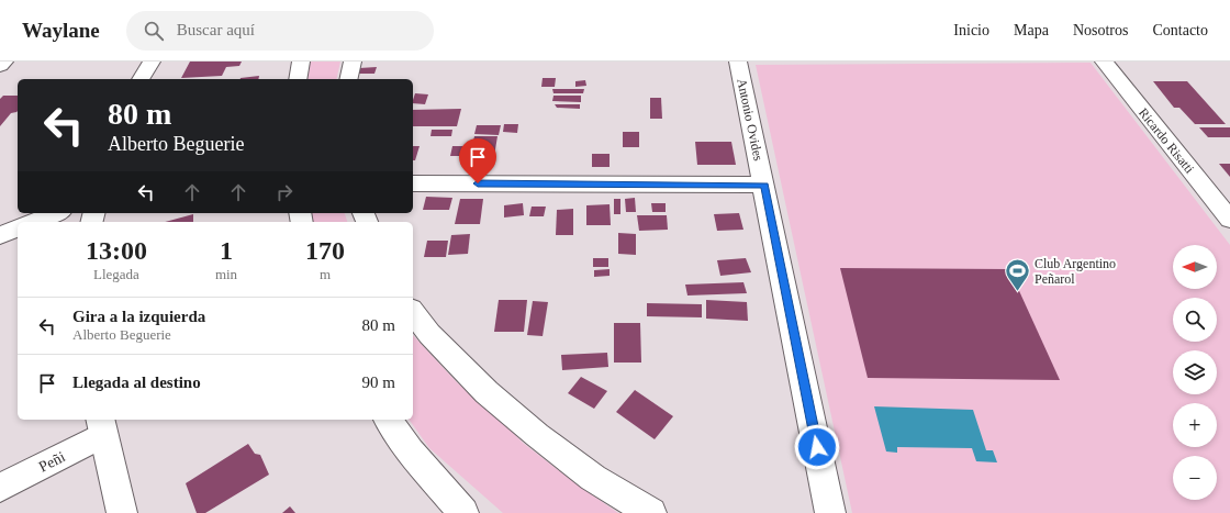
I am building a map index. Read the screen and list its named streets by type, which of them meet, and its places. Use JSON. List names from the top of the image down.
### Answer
{
  "streets": {
    "street": ["Antonio Ovides", "Ricardo Risatti", "Peñi"]
  },
  "places": {
    "sports": ["Club Argentino Peñarol"]
  },
  "north": "left",
  "page": {
    "header": "Waylane",
    "search": "Buscar aquí",
    "nav": [
      "Inicio",
      "Mapa",
      "Nosotros",
      "Contacto"
    ],
    "turn": ["80 m", "Alberto Beguerie"],
    "eta": [
      "13:00",
      "Llegada",
      "1",
      "min",
      "170",
      "m"
    ],
    "map_buttons": ["+", "−"],
    "list": [
      {
        "name": "Gira a la izquierda",
        "note": "Alberto Beguerie",
        "value": "80 m"
      },
      {
        "name": "Llegada al destino",
        "value": "90 m"
      }
    ]
  }
}
